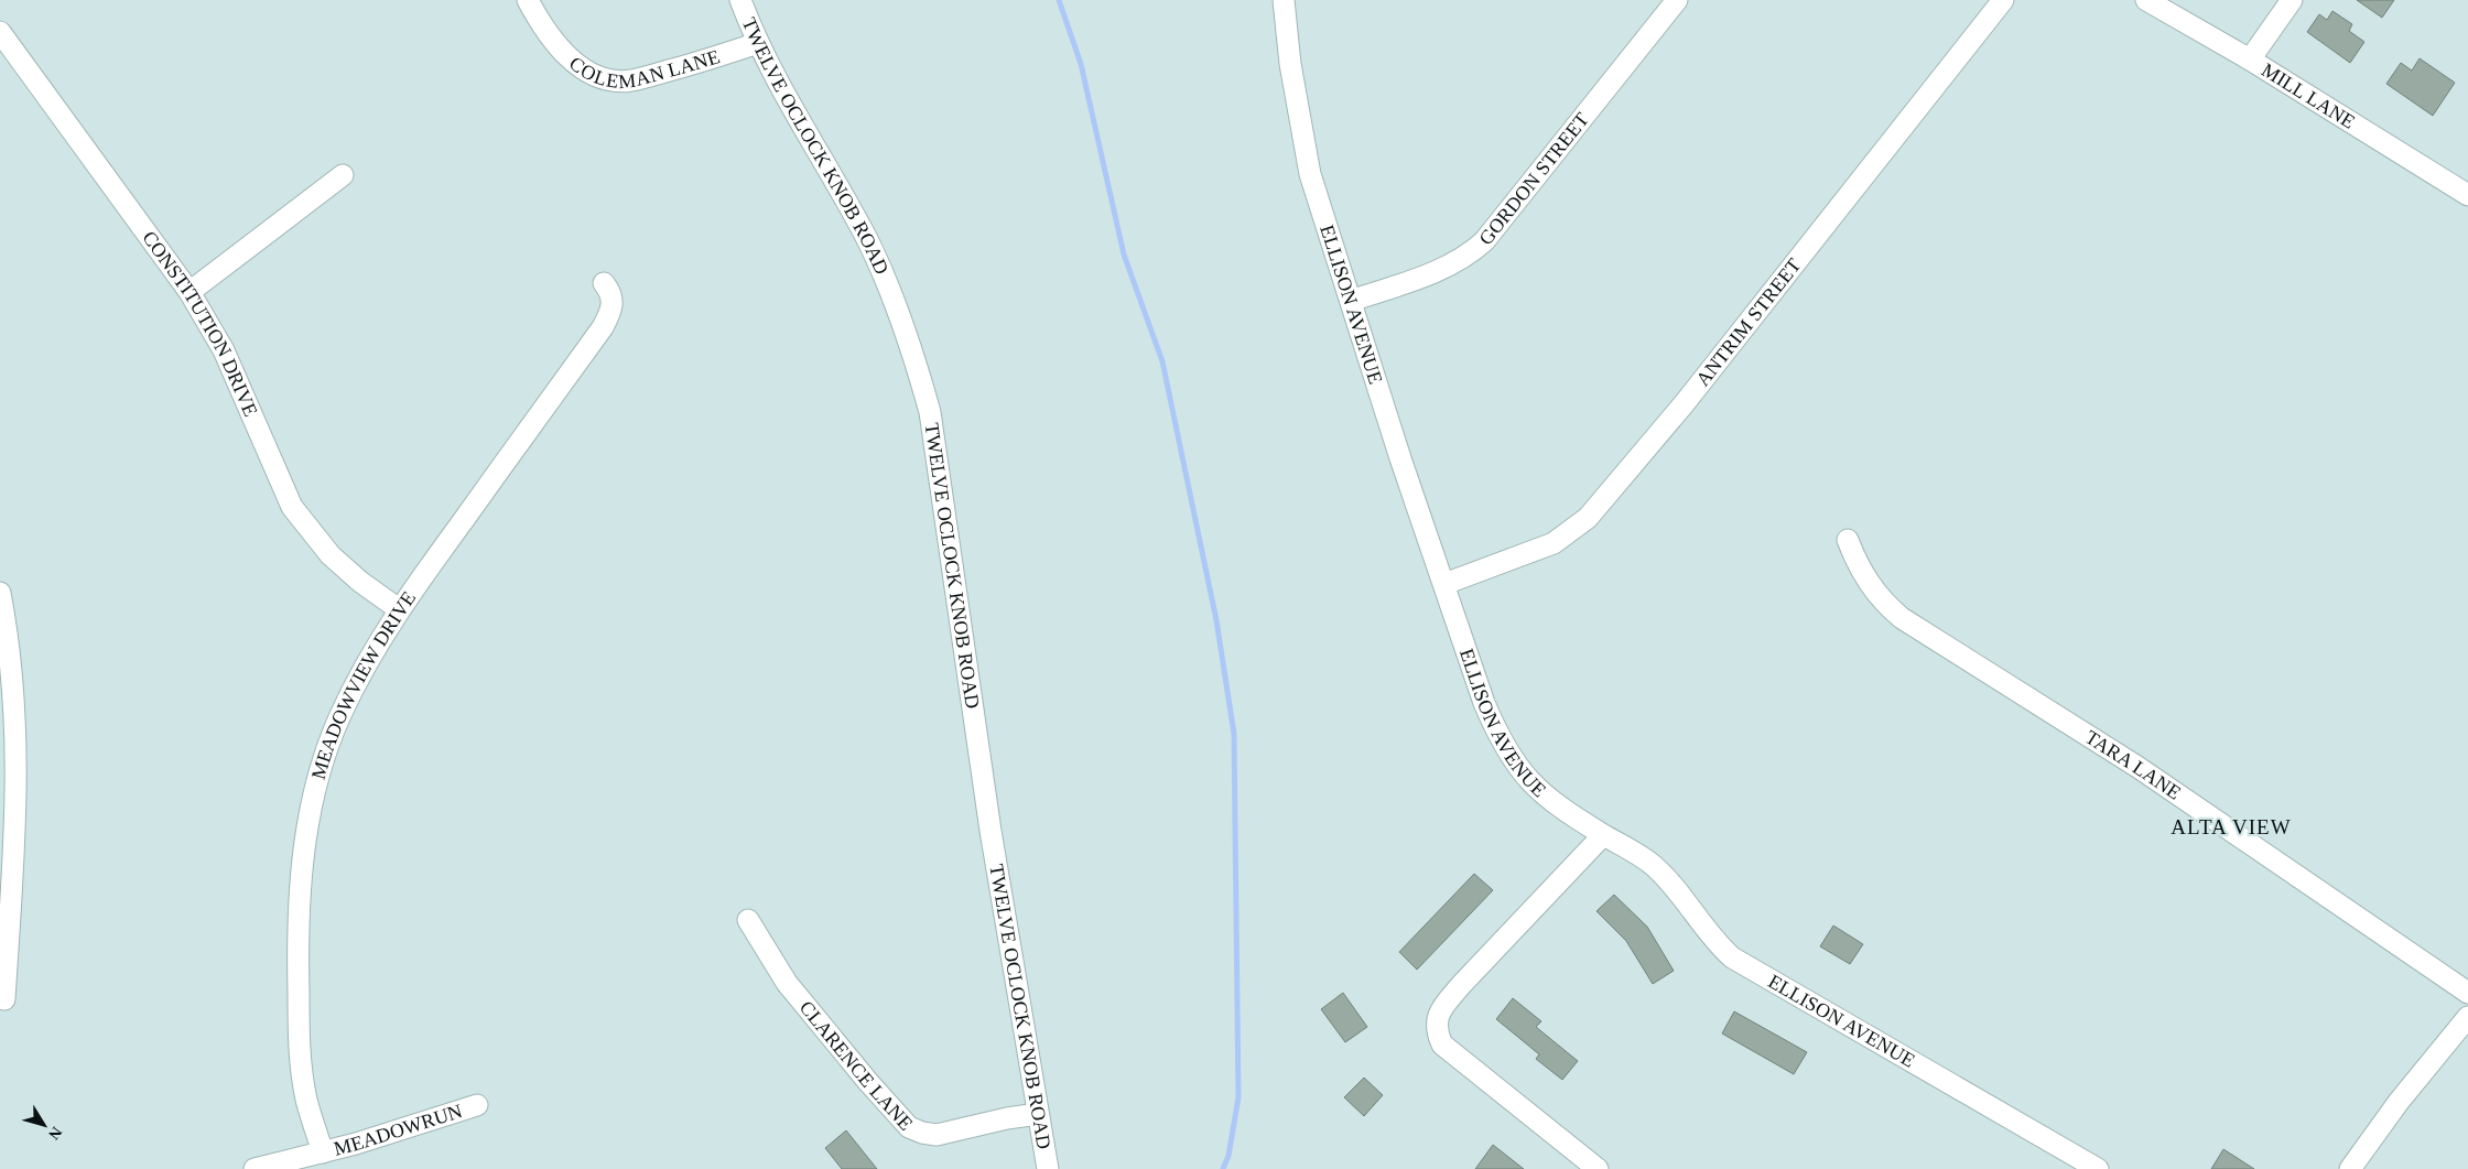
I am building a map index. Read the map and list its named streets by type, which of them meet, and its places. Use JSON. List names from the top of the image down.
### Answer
{
  "streets": {
    "street": [
      "COLEMAN LANE",
      "MILL LANE",
      "TWELVE OCLOCK KNOB ROAD",
      "GORDON STREET",
      "ELLISON AVENUE",
      "ANTRIM STREET",
      "CONSTITUTION DRIVE",
      "MEADOWVIEW DRIVE",
      "TARA LANE",
      "CLARENCE LANE",
      "MEADOWRUN"
    ]
  },
  "crossings": [
    ["COLEMAN LANE", "TWELVE OCLOCK KNOB ROAD"],
    ["TWELVE OCLOCK KNOB ROAD", "CLARENCE LANE"],
    ["GORDON STREET", "ELLISON AVENUE"],
    ["ELLISON AVENUE", "ANTRIM STREET"],
    ["CONSTITUTION DRIVE", "MEADOWVIEW DRIVE"],
    ["MEADOWVIEW DRIVE", "MEADOWRUN"]
  ],
  "districts": ["ALTA VIEW"],
  "north": "bottom right"
}
